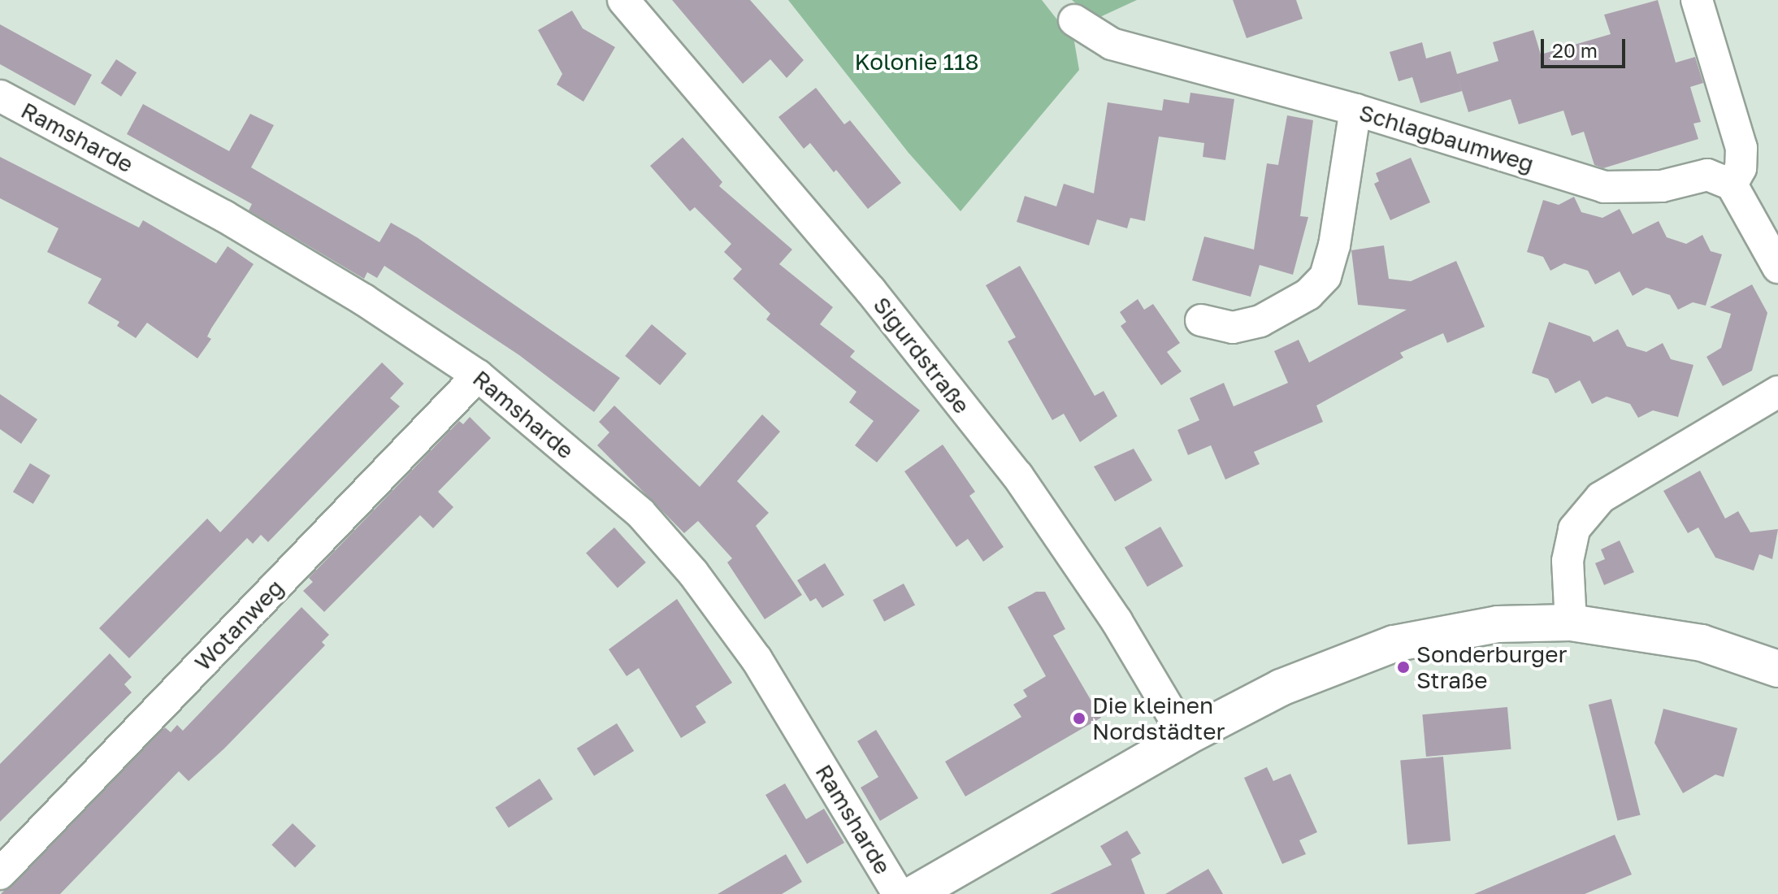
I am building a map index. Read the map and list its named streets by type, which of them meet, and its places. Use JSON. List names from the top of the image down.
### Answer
{
  "streets": {
    "street": [
      "Ramsharde",
      "Schlagbaumweg",
      "Sigurdstraße",
      "Wotanweg"
    ]
  },
  "crossings": [
    ["Ramsharde", "Wotanweg"]
  ],
  "parks": ["Kolonie 118"],
  "places": ["Sonderburger Straße", "Die kleinen Nordstädter"],
  "scale_bar": "20 m"
}
